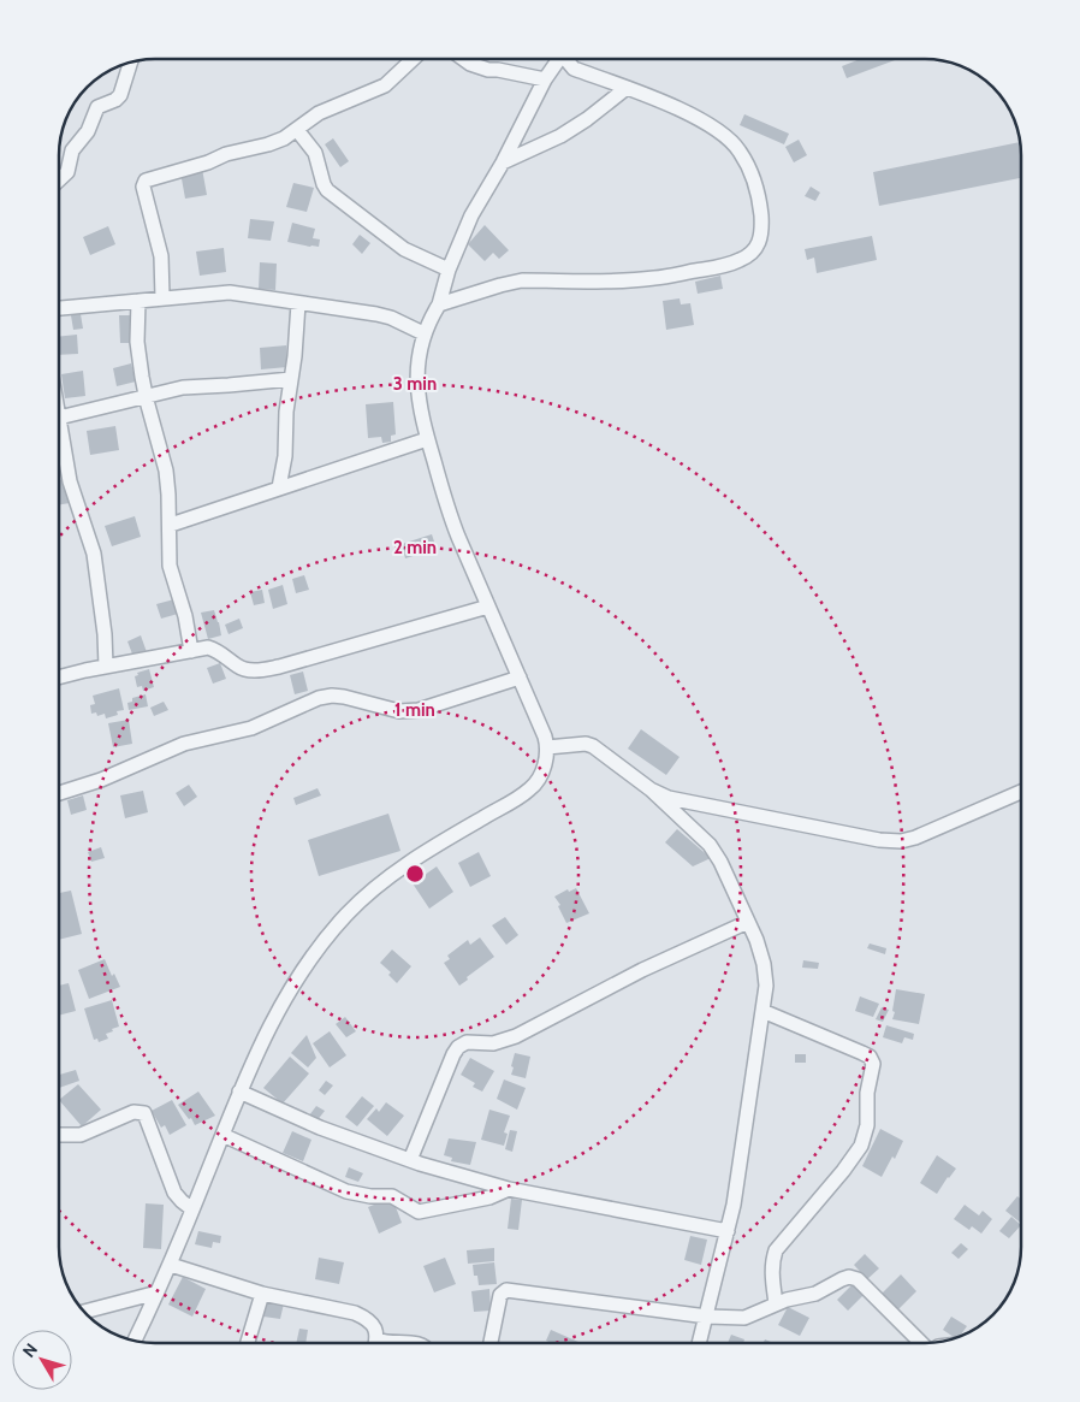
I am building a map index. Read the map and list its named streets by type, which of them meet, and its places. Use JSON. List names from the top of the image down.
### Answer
{
  "north": "top left",
  "rings": ["3 min", "2 min", "1 min"]
}
